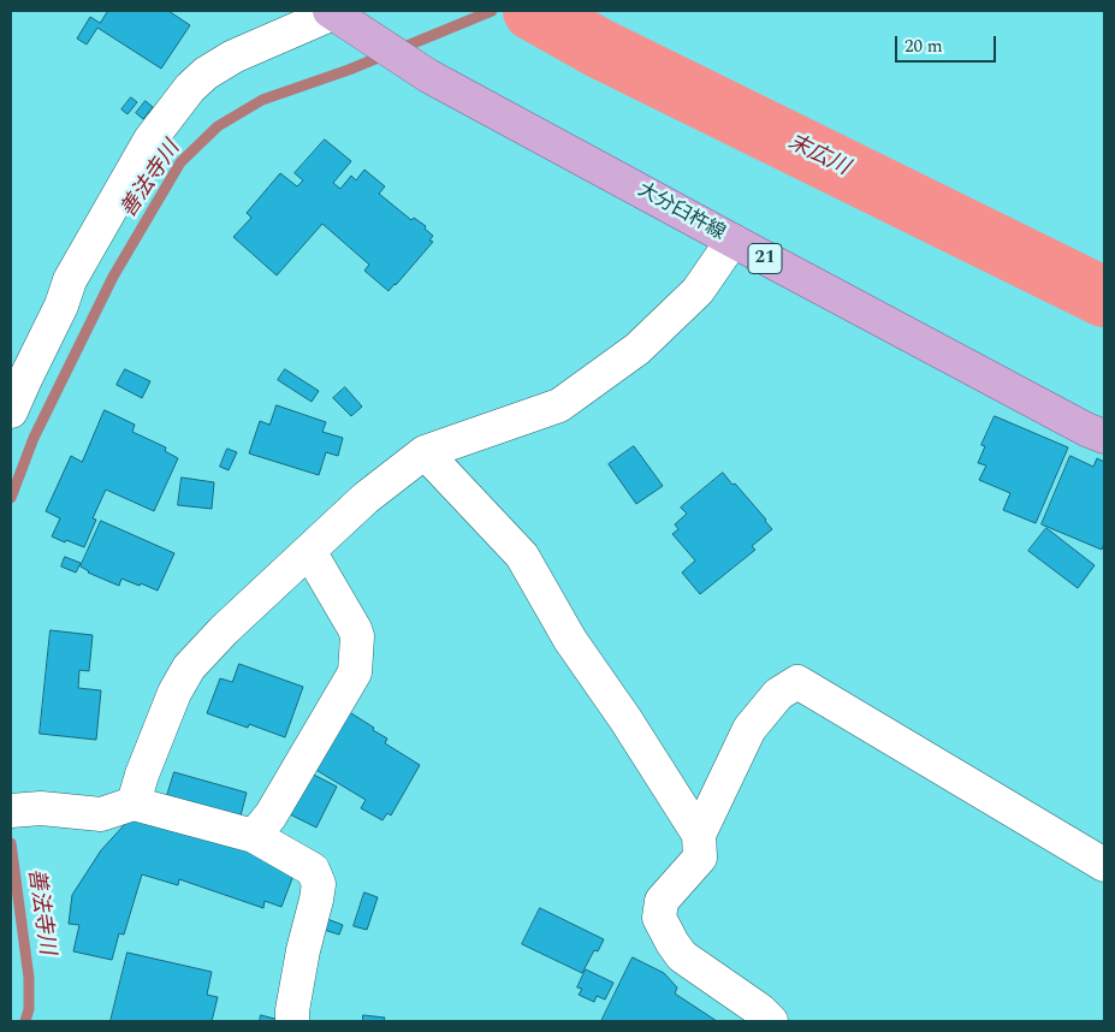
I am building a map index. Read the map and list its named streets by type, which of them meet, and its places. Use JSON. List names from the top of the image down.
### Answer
{
  "streets": {
    "main road": ["大分臼杵線", "21"]
  },
  "water": ["末広川", "善法寺川"],
  "scale_bar": "20 m"
}
